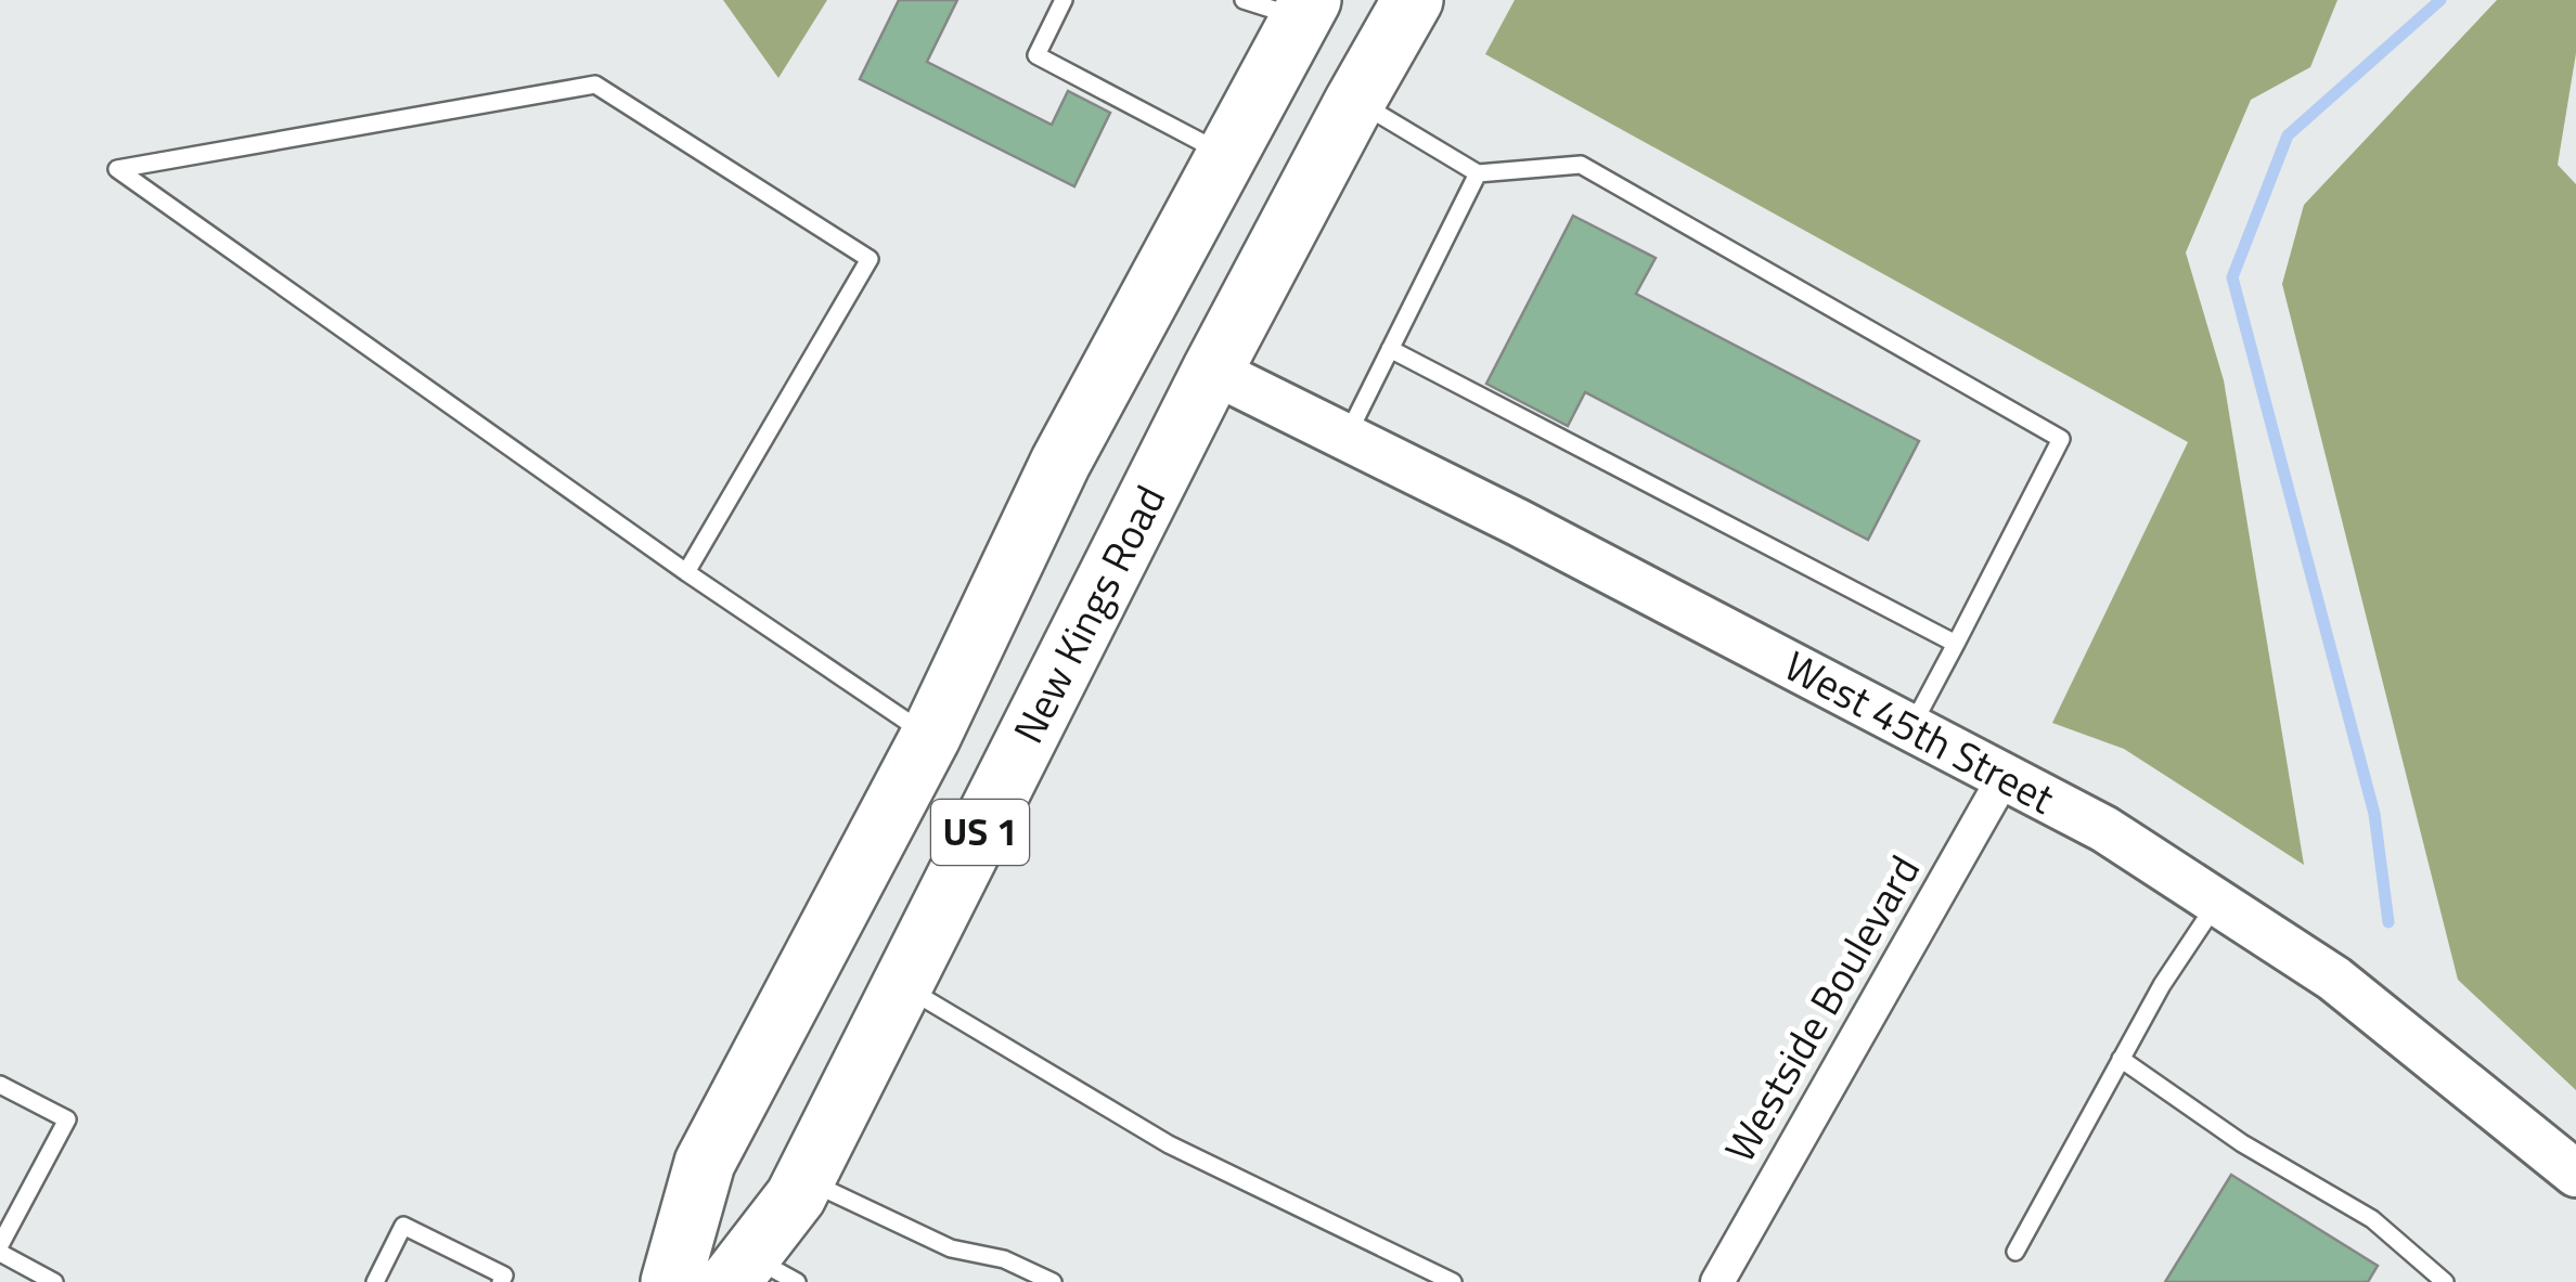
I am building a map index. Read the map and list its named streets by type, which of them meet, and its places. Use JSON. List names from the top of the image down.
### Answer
{
  "streets": {
    "highway": ["New Kings Road", "US 1"],
    "street": ["West 45th Street", "Westside Boulevard"]
  },
  "crossings": [
    ["New Kings Road", "West 45th Street"],
    ["West 45th Street", "Westside Boulevard"]
  ]
}
